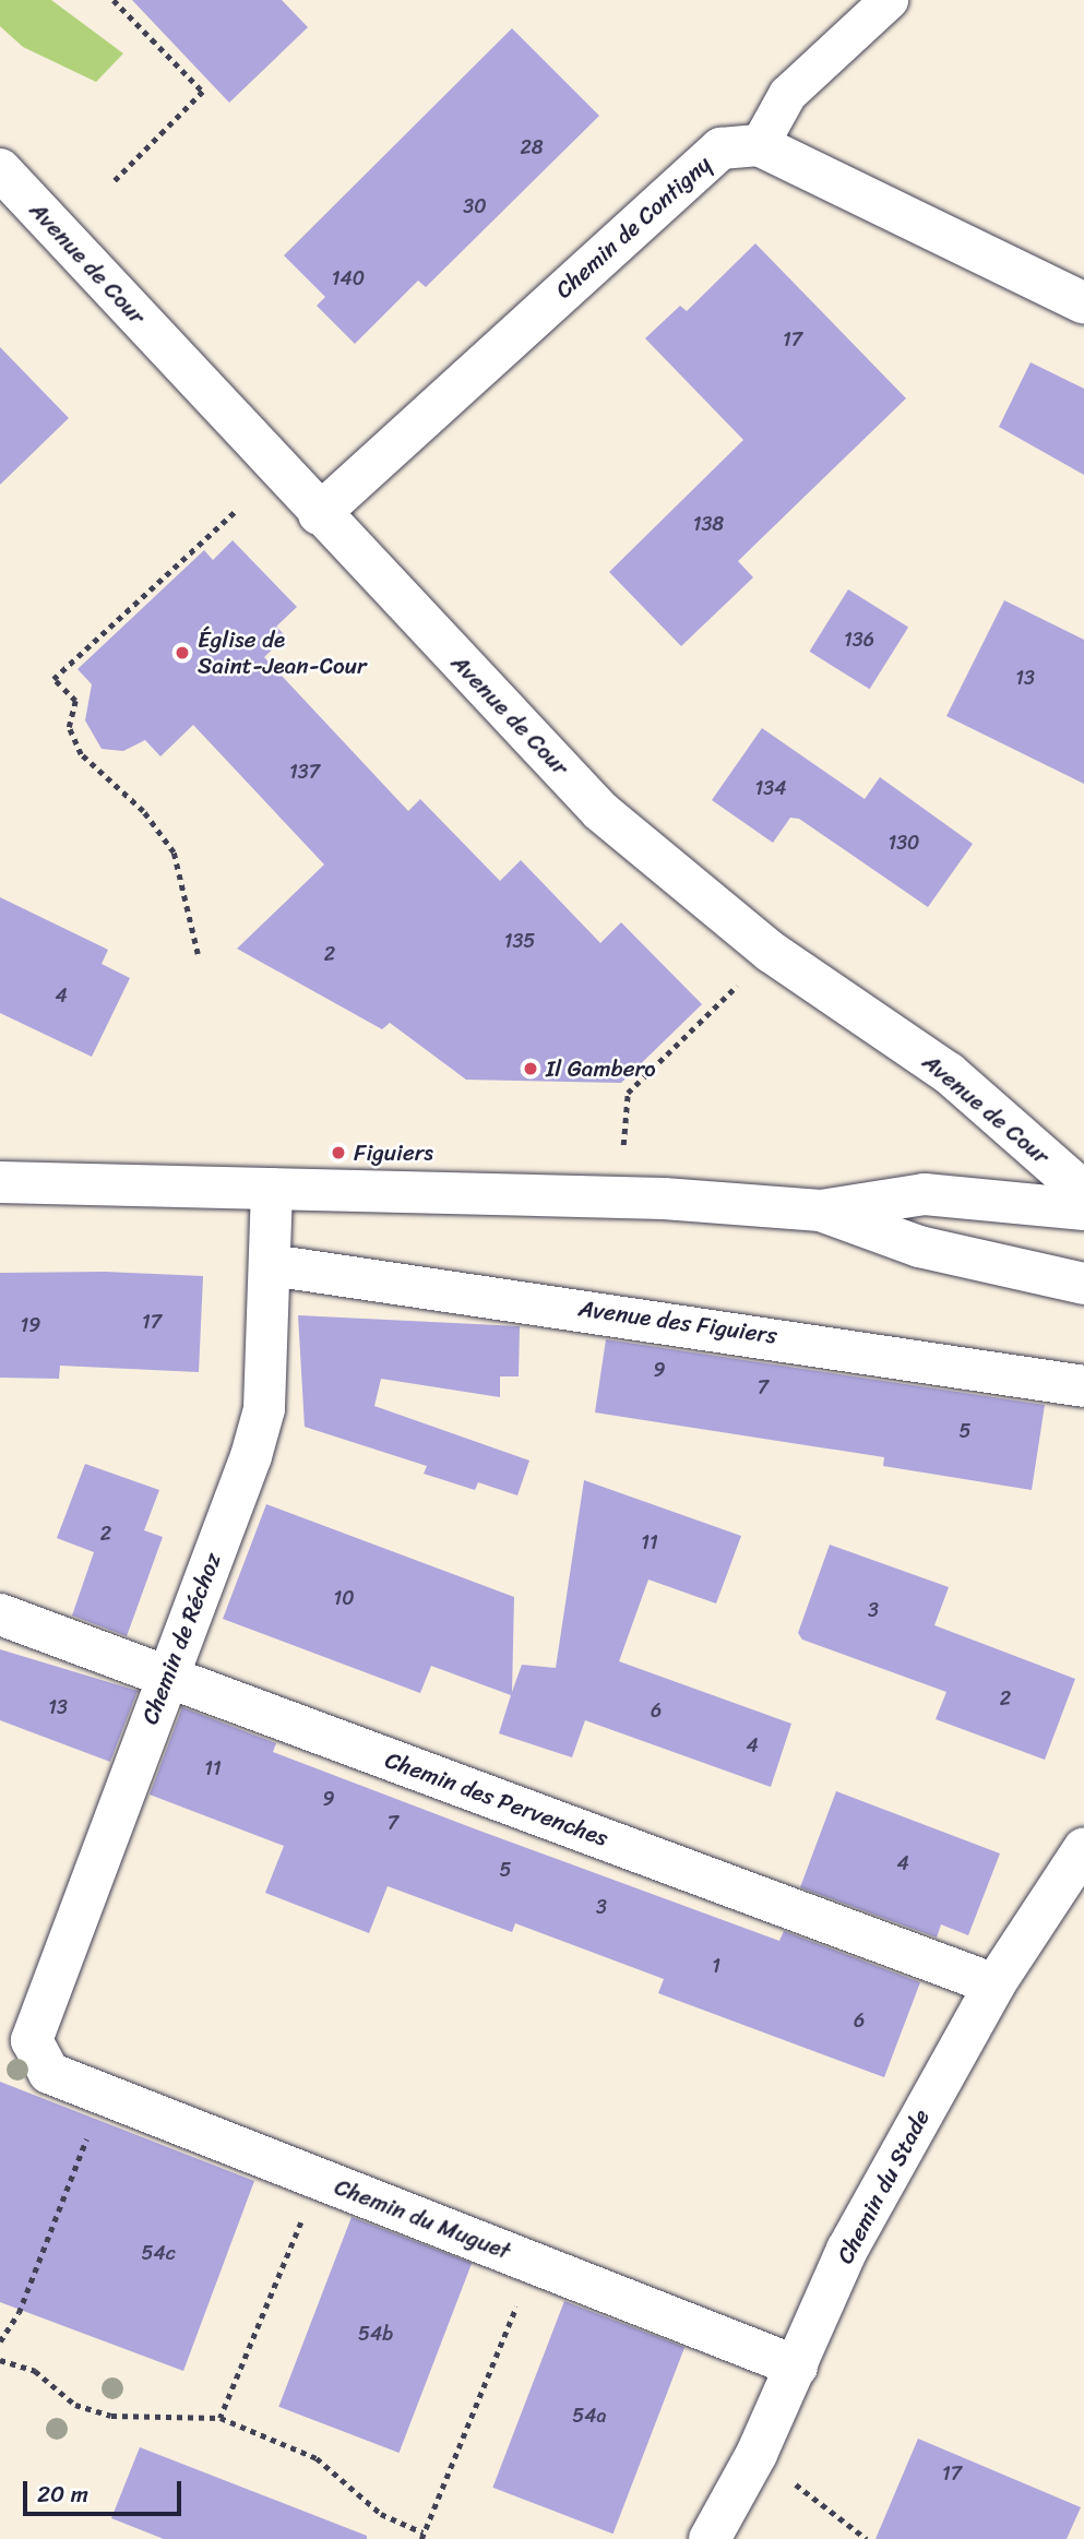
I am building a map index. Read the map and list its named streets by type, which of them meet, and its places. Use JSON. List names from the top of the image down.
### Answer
{
  "streets": {
    "street": [
      "Chemin de Contigny",
      "Avenue de Cour",
      "Avenue des Figuiers",
      "Chemin de Réchoz",
      "Chemin des Pervenches",
      "Chemin du Stade",
      "Chemin du Muguet"
    ]
  },
  "crossings": [
    ["Chemin de Contigny", "Avenue de Cour"],
    ["Avenue des Figuiers", "Chemin de Réchoz"],
    ["Chemin de Réchoz", "Chemin des Pervenches"],
    ["Chemin de Réchoz", "Chemin du Muguet"],
    ["Chemin des Pervenches", "Chemin du Stade"],
    ["Chemin du Stade", "Chemin du Muguet"]
  ],
  "places": ["Église de Saint-Jean-Cour", "Il Gambero", "Figuiers"],
  "house_numbers": [
    "28",
    "30",
    "140",
    "17",
    "138",
    "136",
    "13",
    "137",
    "134",
    "130",
    "135",
    "2",
    "4",
    "17",
    "19",
    "9",
    "7",
    "5",
    "2",
    "11",
    "10",
    "3",
    "2",
    "13",
    "6",
    "4",
    "11",
    "9",
    "7",
    "4",
    "5",
    "3",
    "1",
    "6",
    "54c",
    "54b",
    "54a",
    "17"
  ],
  "scale_bar": "20 m"
}
